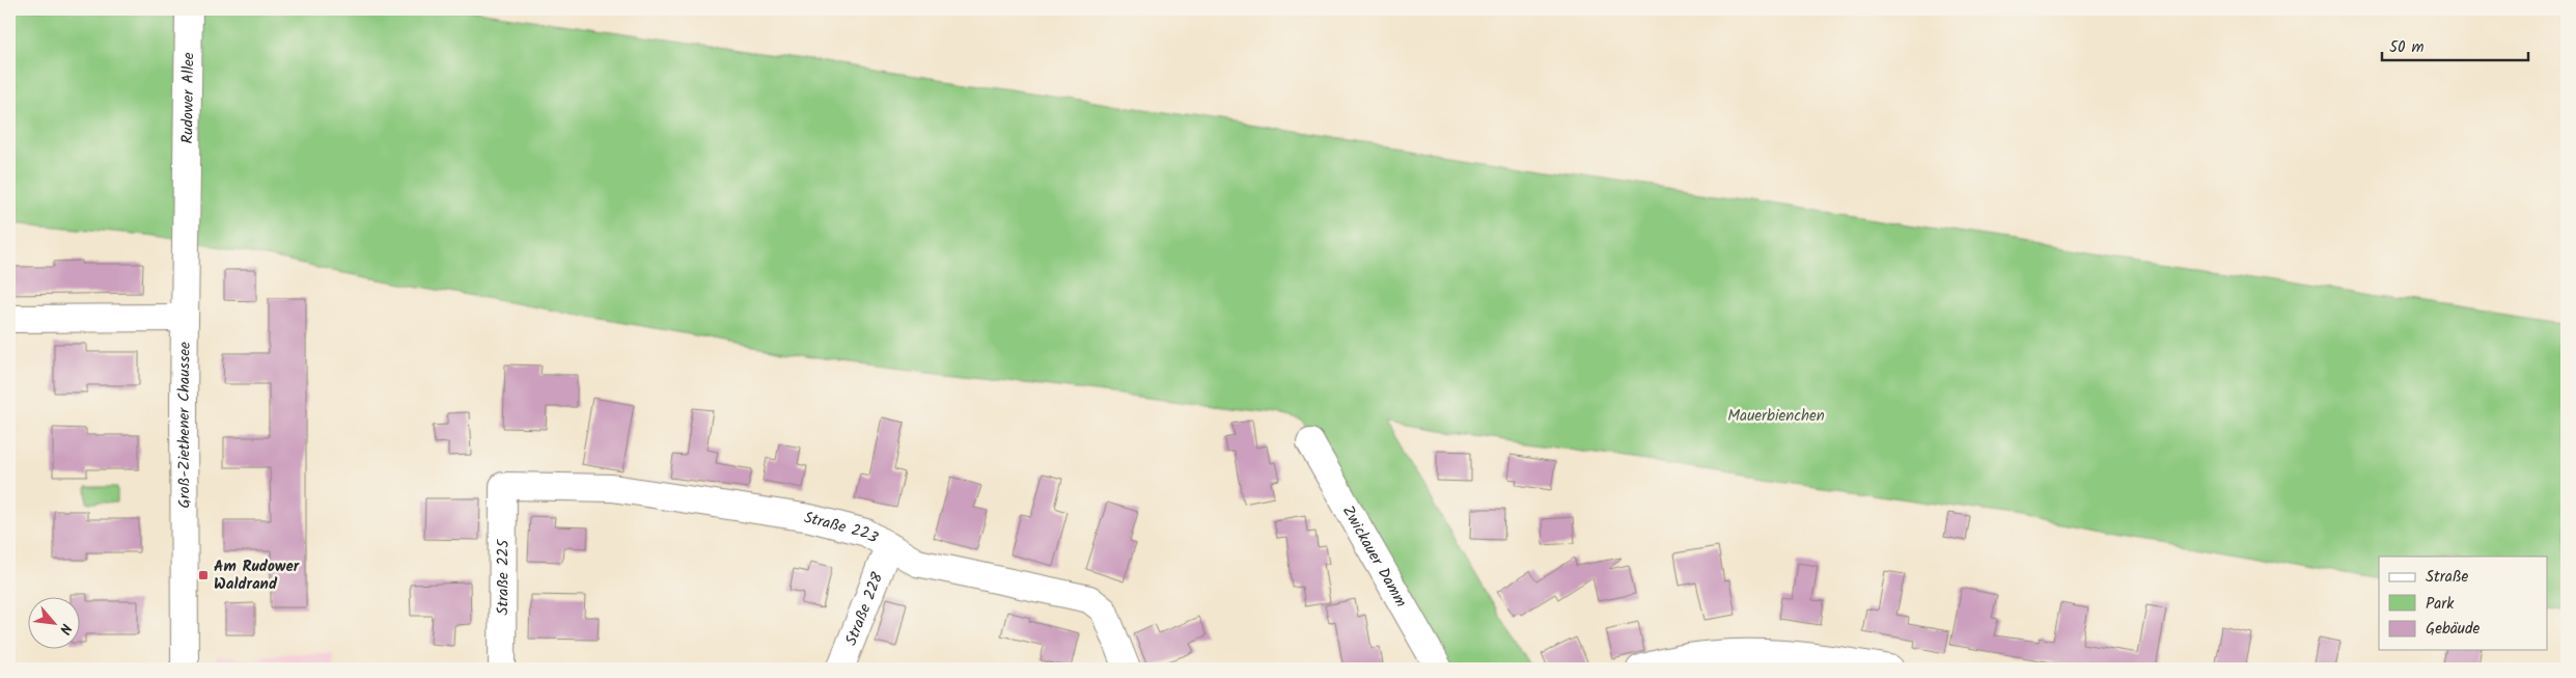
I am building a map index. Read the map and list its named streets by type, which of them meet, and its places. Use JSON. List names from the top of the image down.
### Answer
{
  "streets": {
    "street": [
      "Rudower Allee",
      "Groß-Ziethener Chaussee",
      "Straße 223",
      "Zwickauer Damm",
      "Straße 225",
      "Straße 228"
    ]
  },
  "crossings": [
    ["Rudower Allee", "Groß-Ziethener Chaussee"],
    ["Straße 223", "Straße 225"],
    ["Straße 223", "Straße 228"]
  ],
  "parks": ["Mauerbienchen"],
  "places": {
    "transit": ["Am Rudower Waldrand"]
  },
  "legend": ["Straße", "Park", "Gebäude"],
  "scale_bar": "50 m",
  "north": "bottom right"
}
